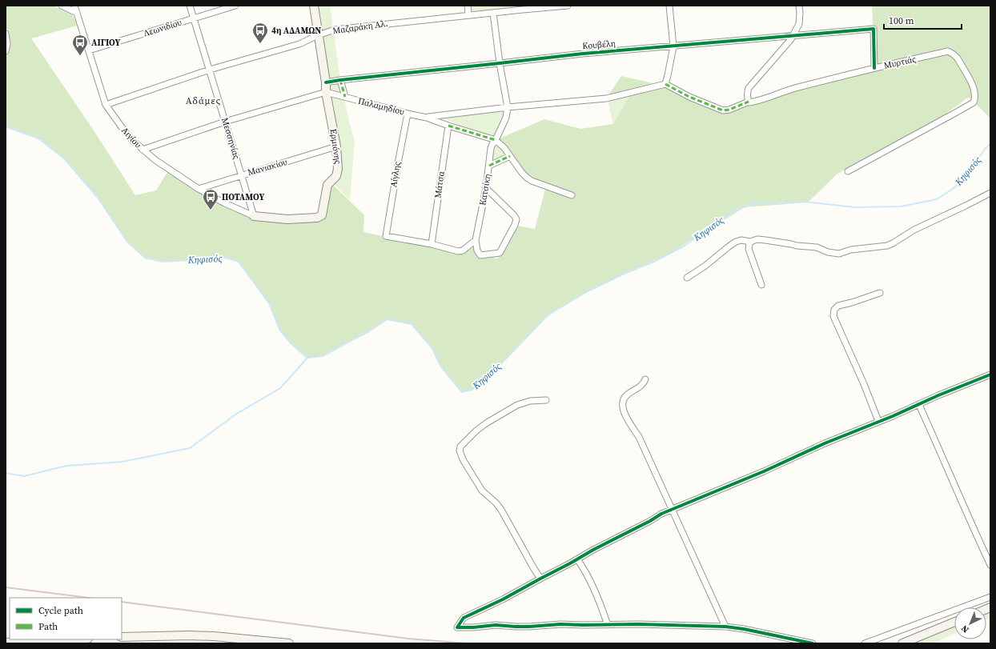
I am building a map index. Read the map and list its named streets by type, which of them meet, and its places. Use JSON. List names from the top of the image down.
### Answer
{
  "streets": {
    "street": [
      "Μαζαράκη Αλ.",
      "Λεωνιδίου",
      "Κουβέλη",
      "Μυρτιάς",
      "Παλαμηδίου",
      "Αιγίου",
      "Μεσσηνίας",
      "Ερμιόνης",
      "Μανιακίου",
      "Αίγλης",
      "Μάτσα",
      "Κατσίκη"
    ]
  },
  "crossings": [
    ["Μαζαράκη Αλ.", "Αιγίου"],
    ["Μαζαράκη Αλ.", "Μεσσηνίας"],
    ["Μαζαράκη Αλ.", "Ερμιόνης"],
    ["Λεωνιδίου", "Αιγίου"],
    ["Λεωνιδίου", "Μεσσηνίας"],
    ["Κουβέλη", "Μυρτιάς"],
    ["Κουβέλη", "Ερμιόνης"],
    ["Παλαμηδίου", "Ερμιόνης"],
    ["Παλαμηδίου", "Αίγλης"],
    ["Παλαμηδίου", "Μάτσα"],
    ["Παλαμηδίου", "Κατσίκη"],
    ["Αιγίου", "Μεσσηνίας"],
    ["Αιγίου", "Ερμιόνης"],
    ["Αιγίου", "Μανιακίου"],
    ["Μεσσηνίας", "Ερμιόνης"],
    ["Μεσσηνίας", "Μανιακίου"],
    ["Ερμιόνης", "Μανιακίου"],
    ["Αίγλης", "Μάτσα"]
  ],
  "districts": ["Αδάμες"],
  "water": ["Κηφισός"],
  "places": {
    "bus stop": ["4η ΑΔΑΜΩΝ", "ΑΙΓΙΟΥ", "ΠΟΤΑΜΟΥ"]
  },
  "legend": ["Cycle path", "Path"],
  "scale_bar": "100 m",
  "north": "bottom left"
}
